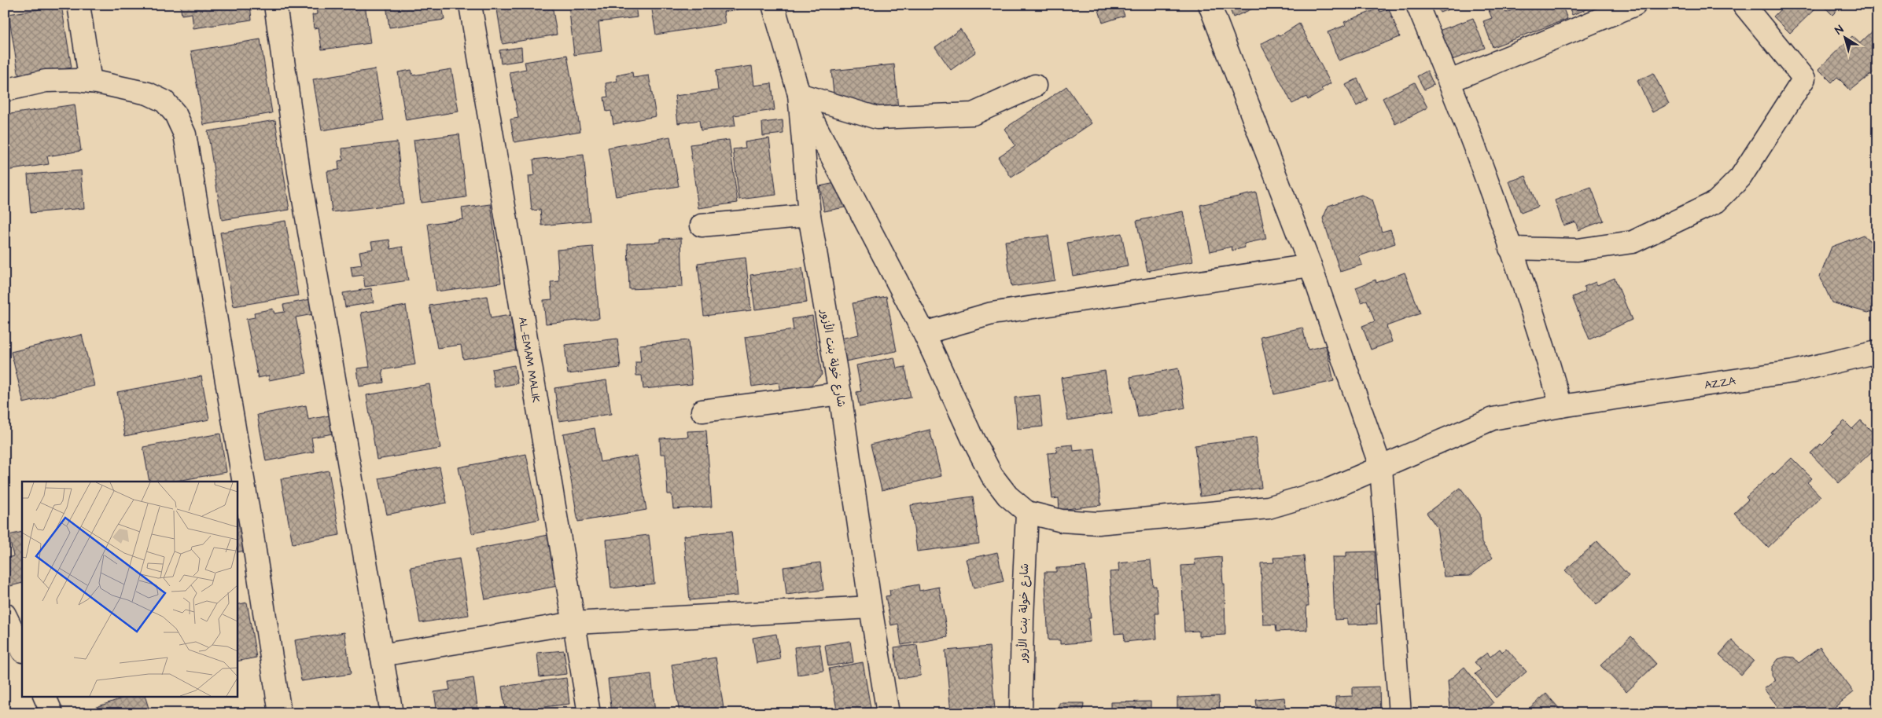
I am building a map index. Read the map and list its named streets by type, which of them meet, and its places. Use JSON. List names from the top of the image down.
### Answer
{
  "streets": {
    "street": ["شارع خولة بنت الأزور", "AL-EMAM MALIK", "AZZA"]
  },
  "crossings": [
    ["شارع خولة بنت الأزور", "AZZA"]
  ],
  "north": "top left"
}
